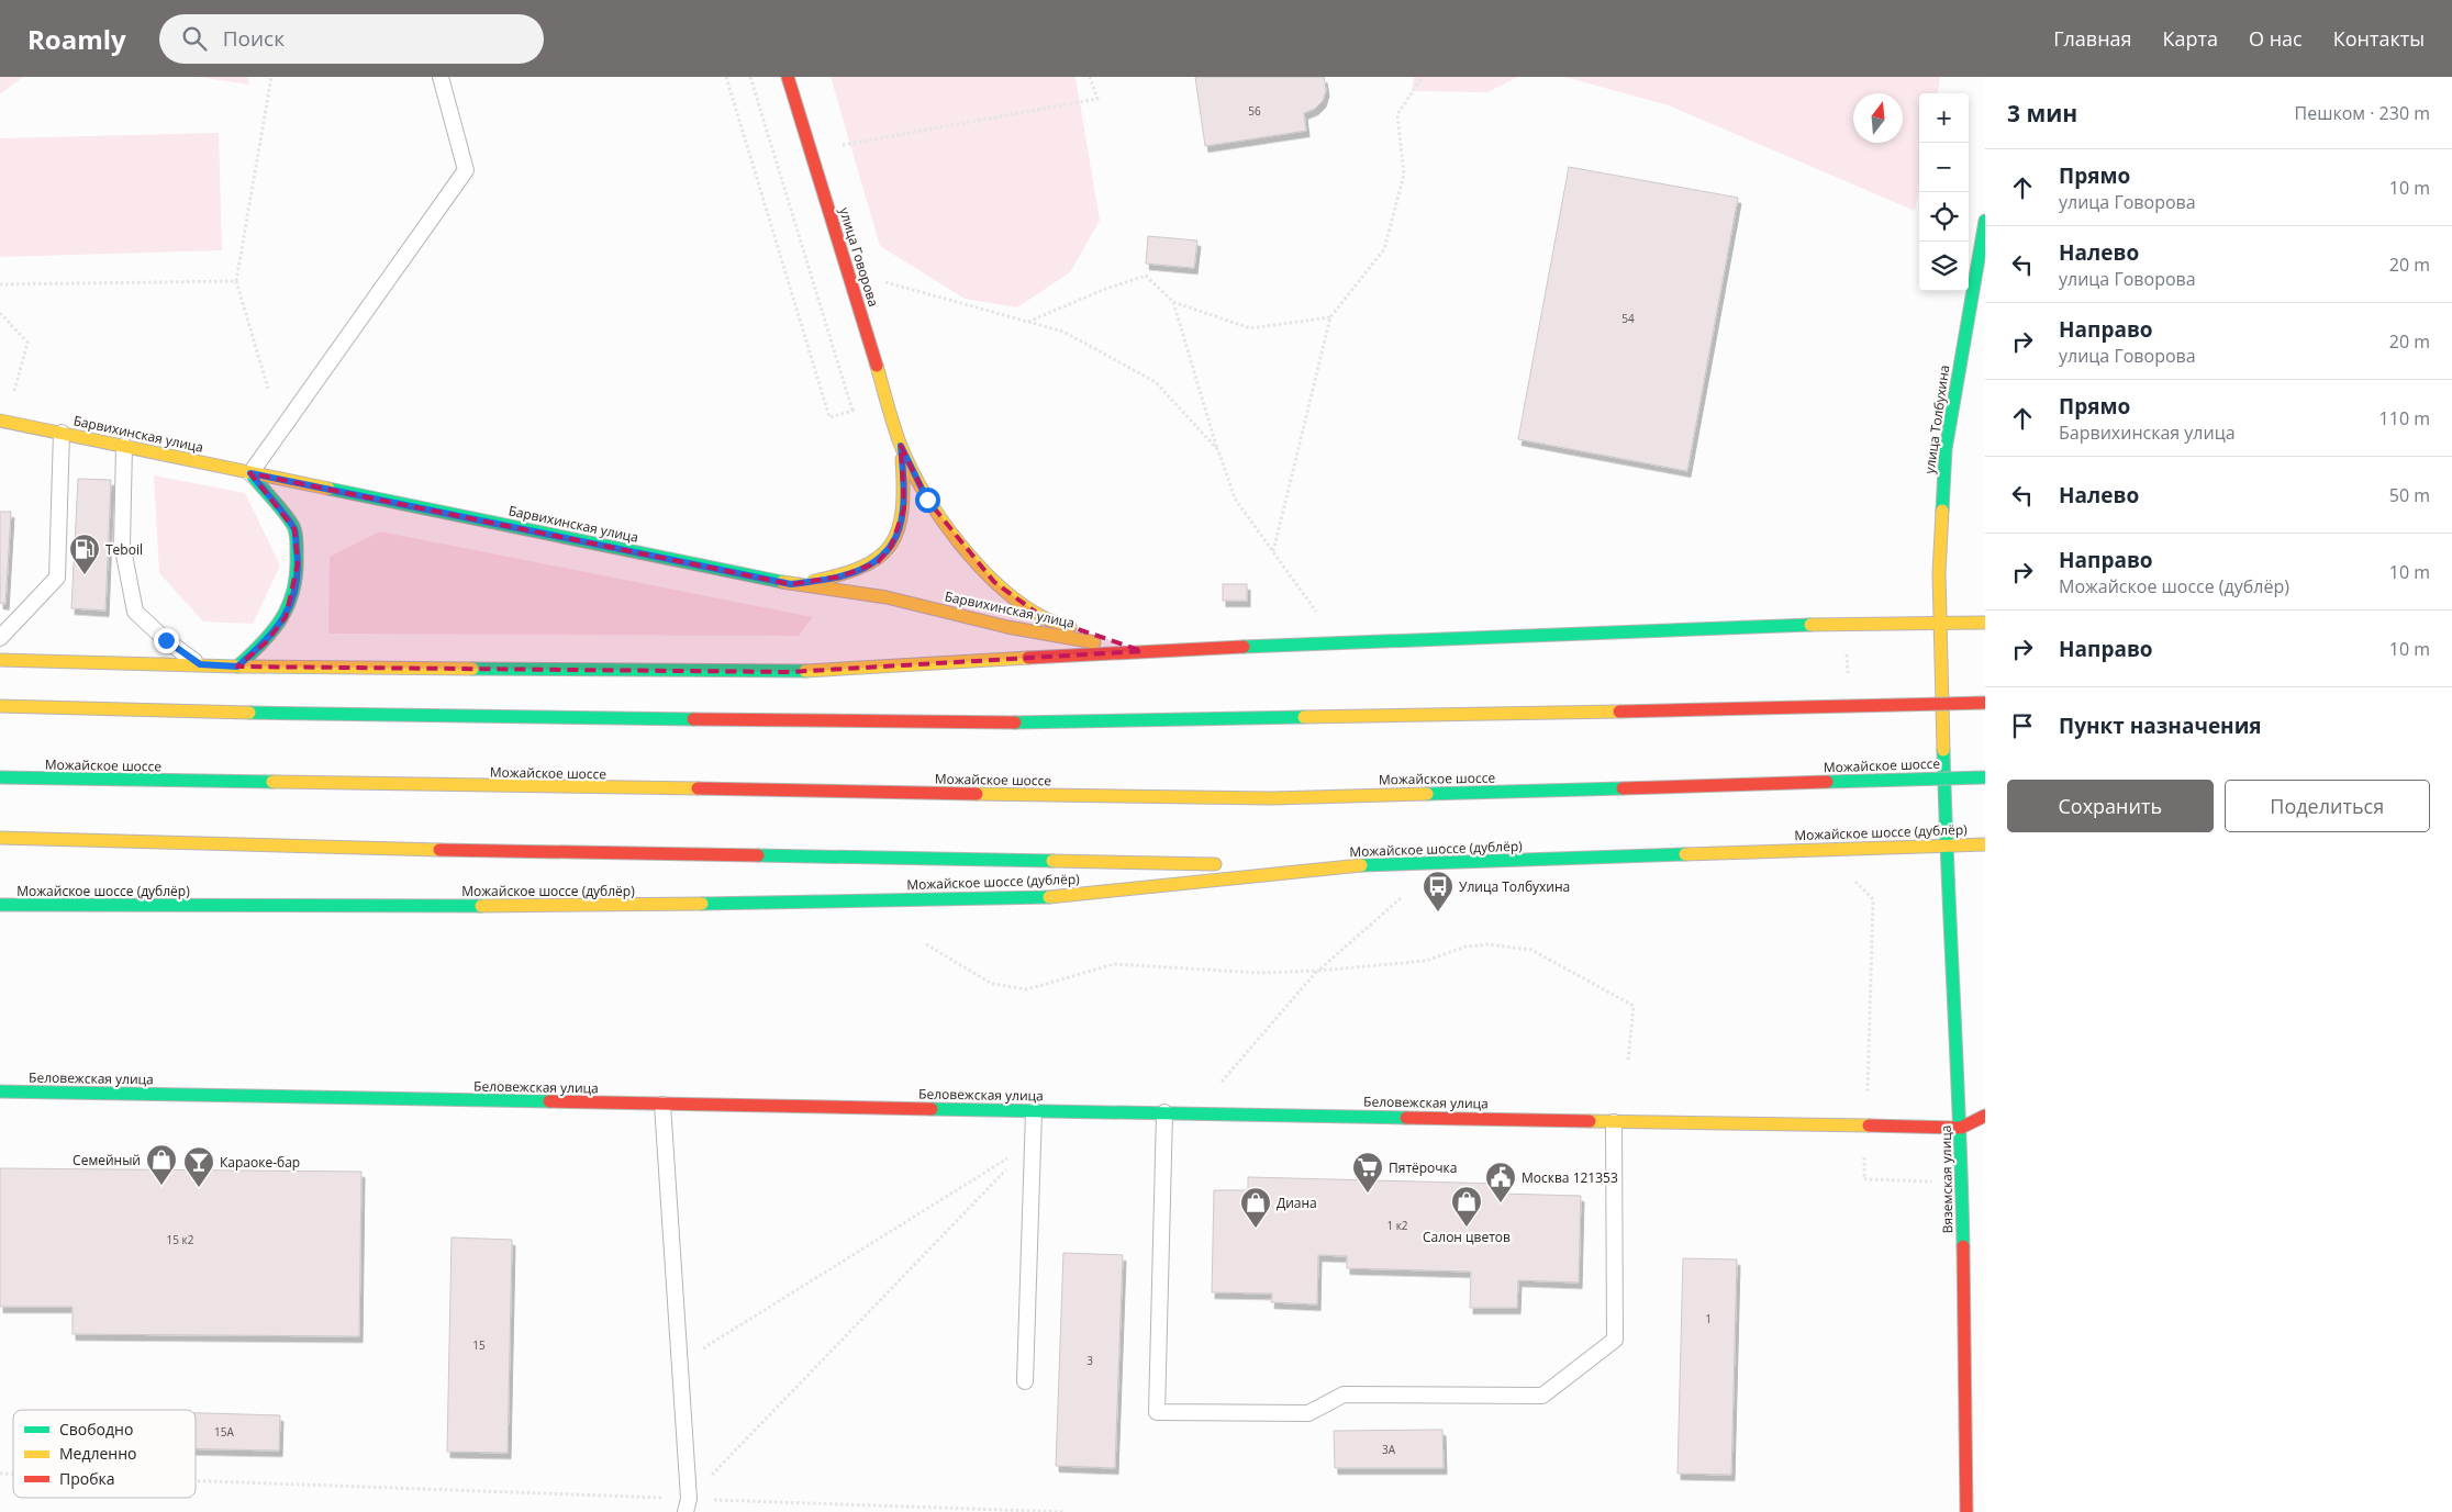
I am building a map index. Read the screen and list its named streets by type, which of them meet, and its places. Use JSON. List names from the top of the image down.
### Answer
{
  "streets": {
    "main road": [
      "улица Говорова",
      "улица Толбухина",
      "Барвихинская улица",
      "Можайское шоссе",
      "Можайское шоссе (дублёр)",
      "Беловежская улица",
      "Вяземская улица"
    ]
  },
  "crossings": [
    ["улица Говорова", "Барвихинская улица"],
    ["улица Толбухина", "Можайское шоссе (дублёр)"],
    ["улица Толбухина", "Вяземская улица"],
    ["Можайское шоссе (дублёр)", "Вяземская улица"],
    ["Беловежская улица", "Вяземская улица"]
  ],
  "places": {
    "fuel station": ["Teboil"],
    "bus stop": ["Улица Толбухина"],
    "shop": ["Семейный", "Салон цветов", "Диана"],
    "bar": ["Караоке-бар"],
    "supermarket": ["Пятёрочка"],
    "public building": ["Москва 121353"]
  },
  "house_numbers": [
    "56",
    "54",
    "1 к2",
    "15 к2",
    "1",
    "15",
    "3",
    "15А",
    "3А"
  ],
  "legend": ["Свободно", "Медленно", "Пробка"],
  "north": "top",
  "page": {
    "header": "Roamly",
    "search": "Поиск",
    "nav": [
      "Главная",
      "Карта",
      "О нас",
      "Контакты"
    ],
    "heading": ["3 мин", "Пешком · 230 m"],
    "map_buttons": ["+", "−"],
    "list": [
      ["Прямо", "улица Говорова", "10 m"],
      ["Налево", "улица Говорова", "20 m"],
      ["Направо", "улица Говорова", "20 m"],
      ["Прямо", "Барвихинская улица", "110 m"],
      ["Налево", "50 m"],
      ["Направо", "Можайское шоссе (дублёр)", "10 m"],
      ["Направо", "10 m"],
      "Пункт назначения"
    ],
    "buttons": ["Сохранить", "Поделиться"]
  }
}
